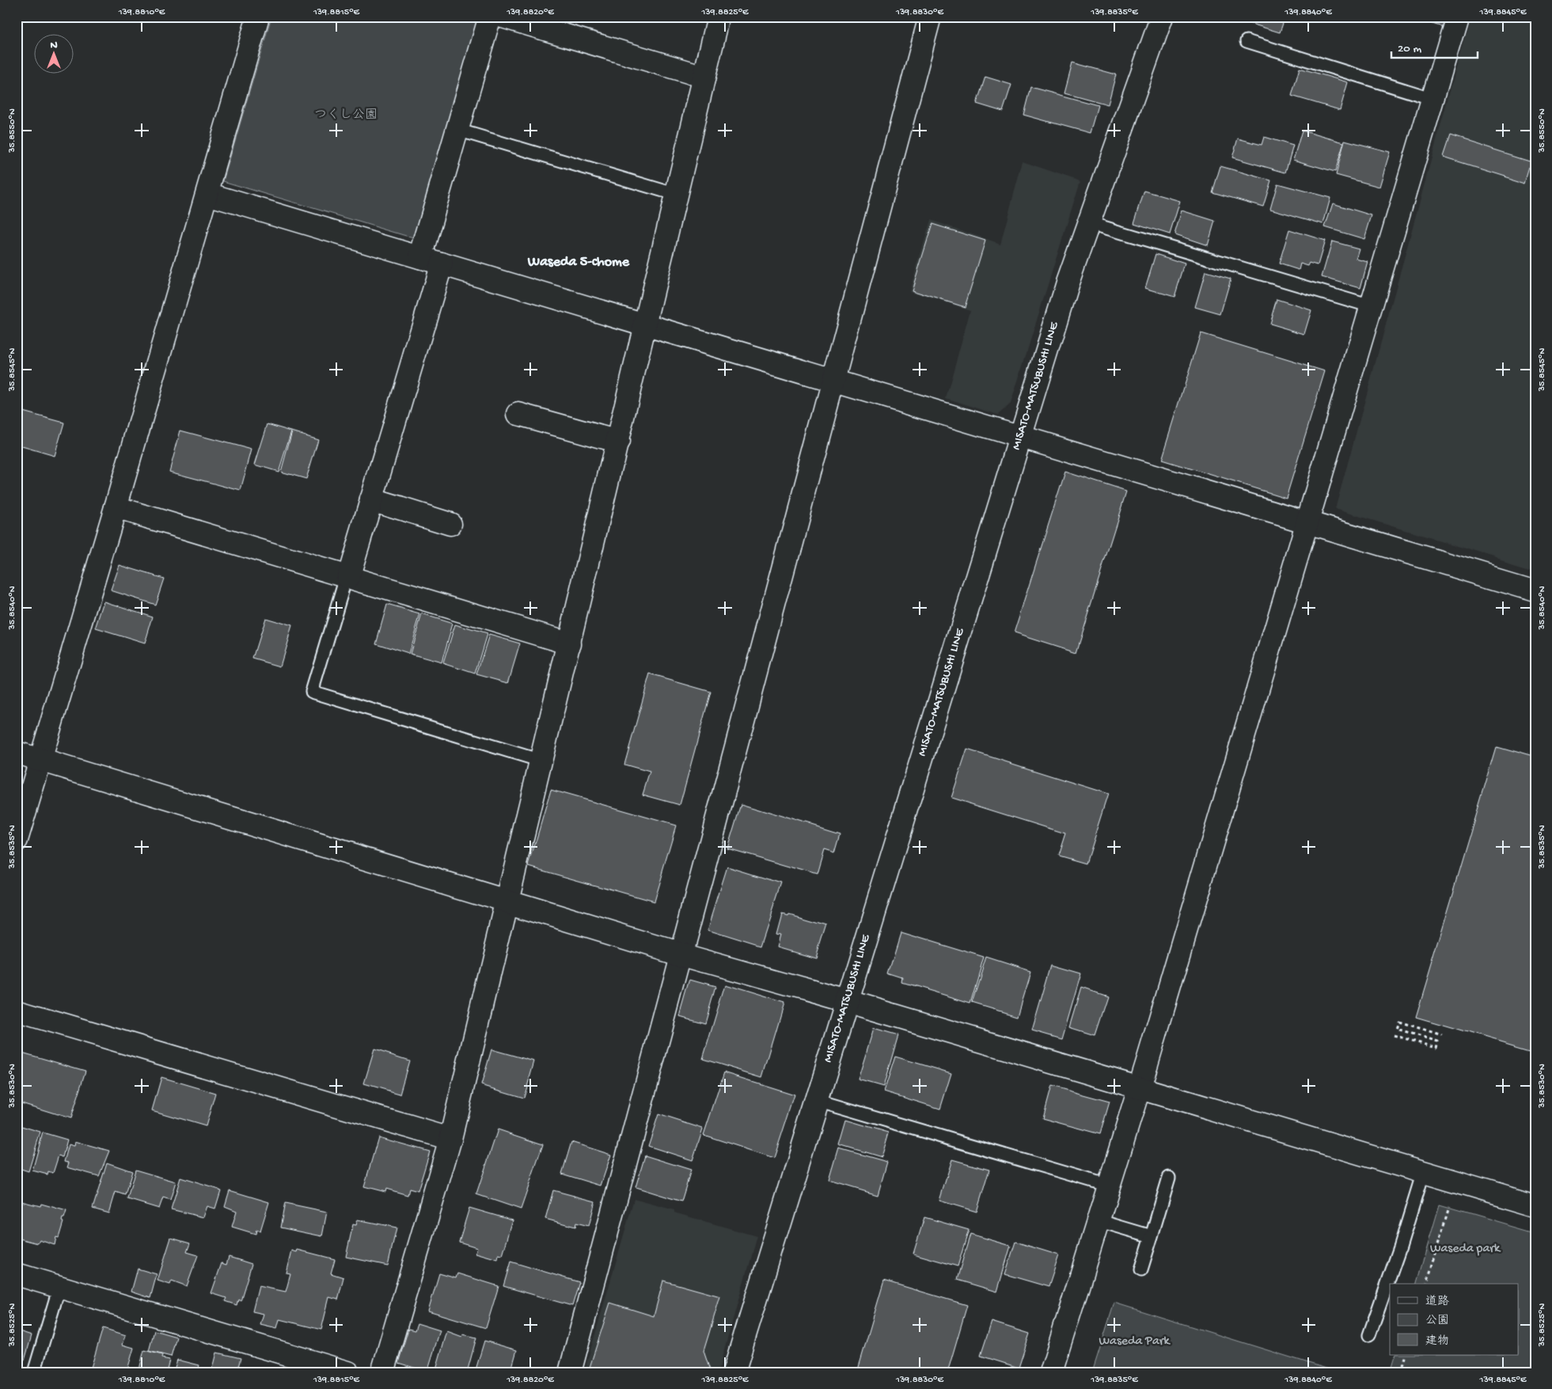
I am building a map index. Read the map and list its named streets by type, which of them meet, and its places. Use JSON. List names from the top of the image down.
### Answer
{
  "streets": {
    "street": ["MISATO-MATSUBUSHI LINE"]
  },
  "districts": ["Waseda 5-chome"],
  "parks": ["つくし公園", "Waseda park", "Waseda Park"],
  "legend": ["道路", "公園", "建物"],
  "scale_bar": "20 m",
  "north": "top",
  "coordinates": [
    "139.8810°E",
    "139.8815°E",
    "139.8820°E",
    "139.8825°E",
    "139.8830°E",
    "139.8835°E",
    "139.8840°E",
    "139.8845°E",
    "35.8550°N",
    "35.8545°N",
    "35.8540°N",
    "35.8535°N",
    "35.8530°N",
    "35.8525°N"
  ]
}
